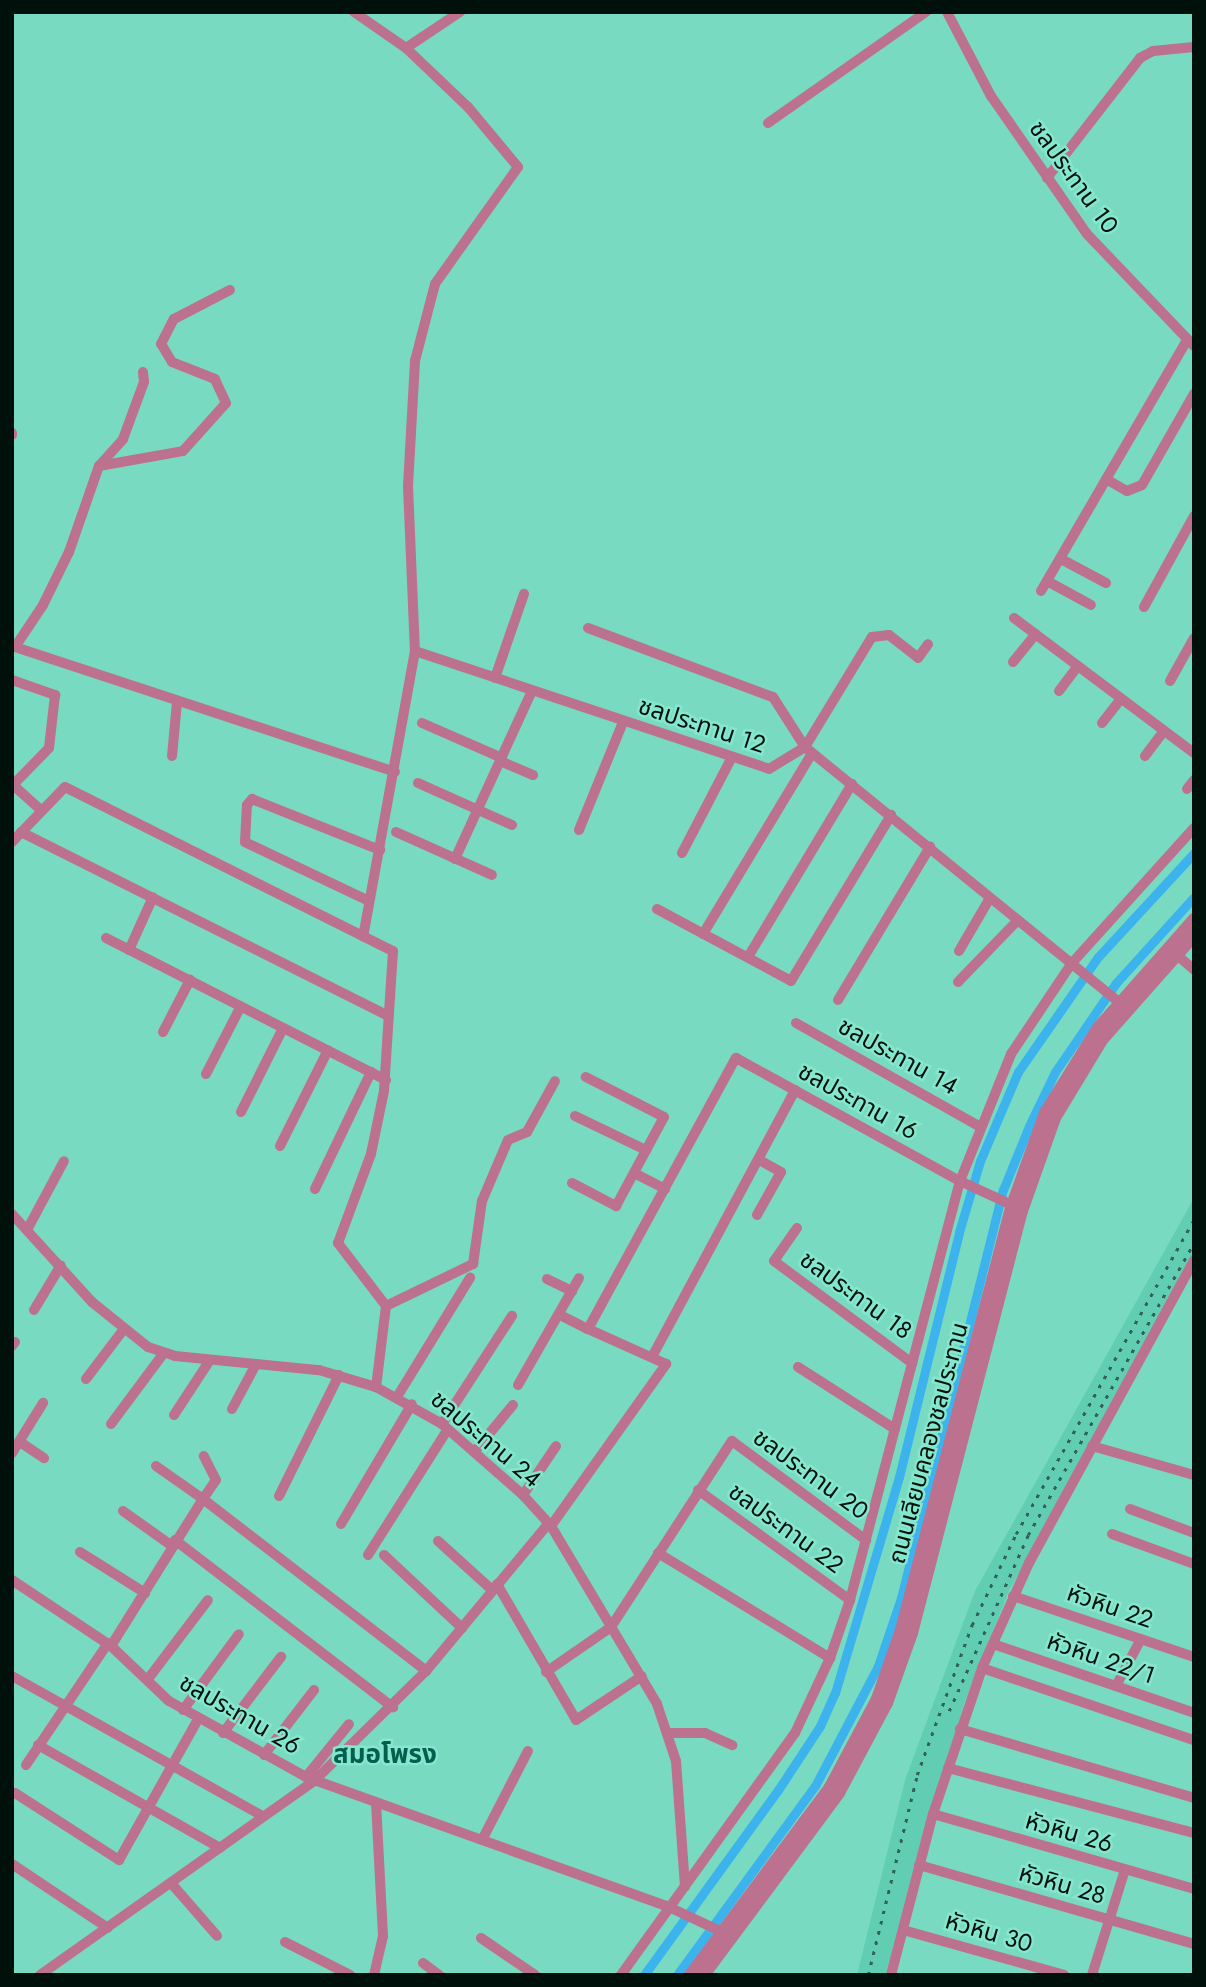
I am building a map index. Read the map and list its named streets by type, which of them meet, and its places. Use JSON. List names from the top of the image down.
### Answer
{
  "streets": {
    "street": [
      "ชลประทาน 10",
      "ชลประทาน 12",
      "ชลประทาน 14",
      "ชลประทาน 16",
      "ชลประทาน 18",
      "ชลประทาน 24",
      "ถนนเลียบคลองชลประทาน",
      "ชลประทาน 20",
      "ชลประทาน 22",
      "หัวหิน 22",
      "หัวหิน 22/1",
      "ชลประทาน 26",
      "หัวหิน 26",
      "หัวหิน 28",
      "หัวหิน 30"
    ]
  },
  "crossings": [
    ["ชลประทาน 16", "ถนนเลียบคลองชลประทาน"],
    ["ถนนเลียบคลองชลประทาน", "ชลประทาน 26"],
    ["ชลประทาน 20", "ชลประทาน 22"]
  ],
  "districts": ["สมอโพรง"]
}
